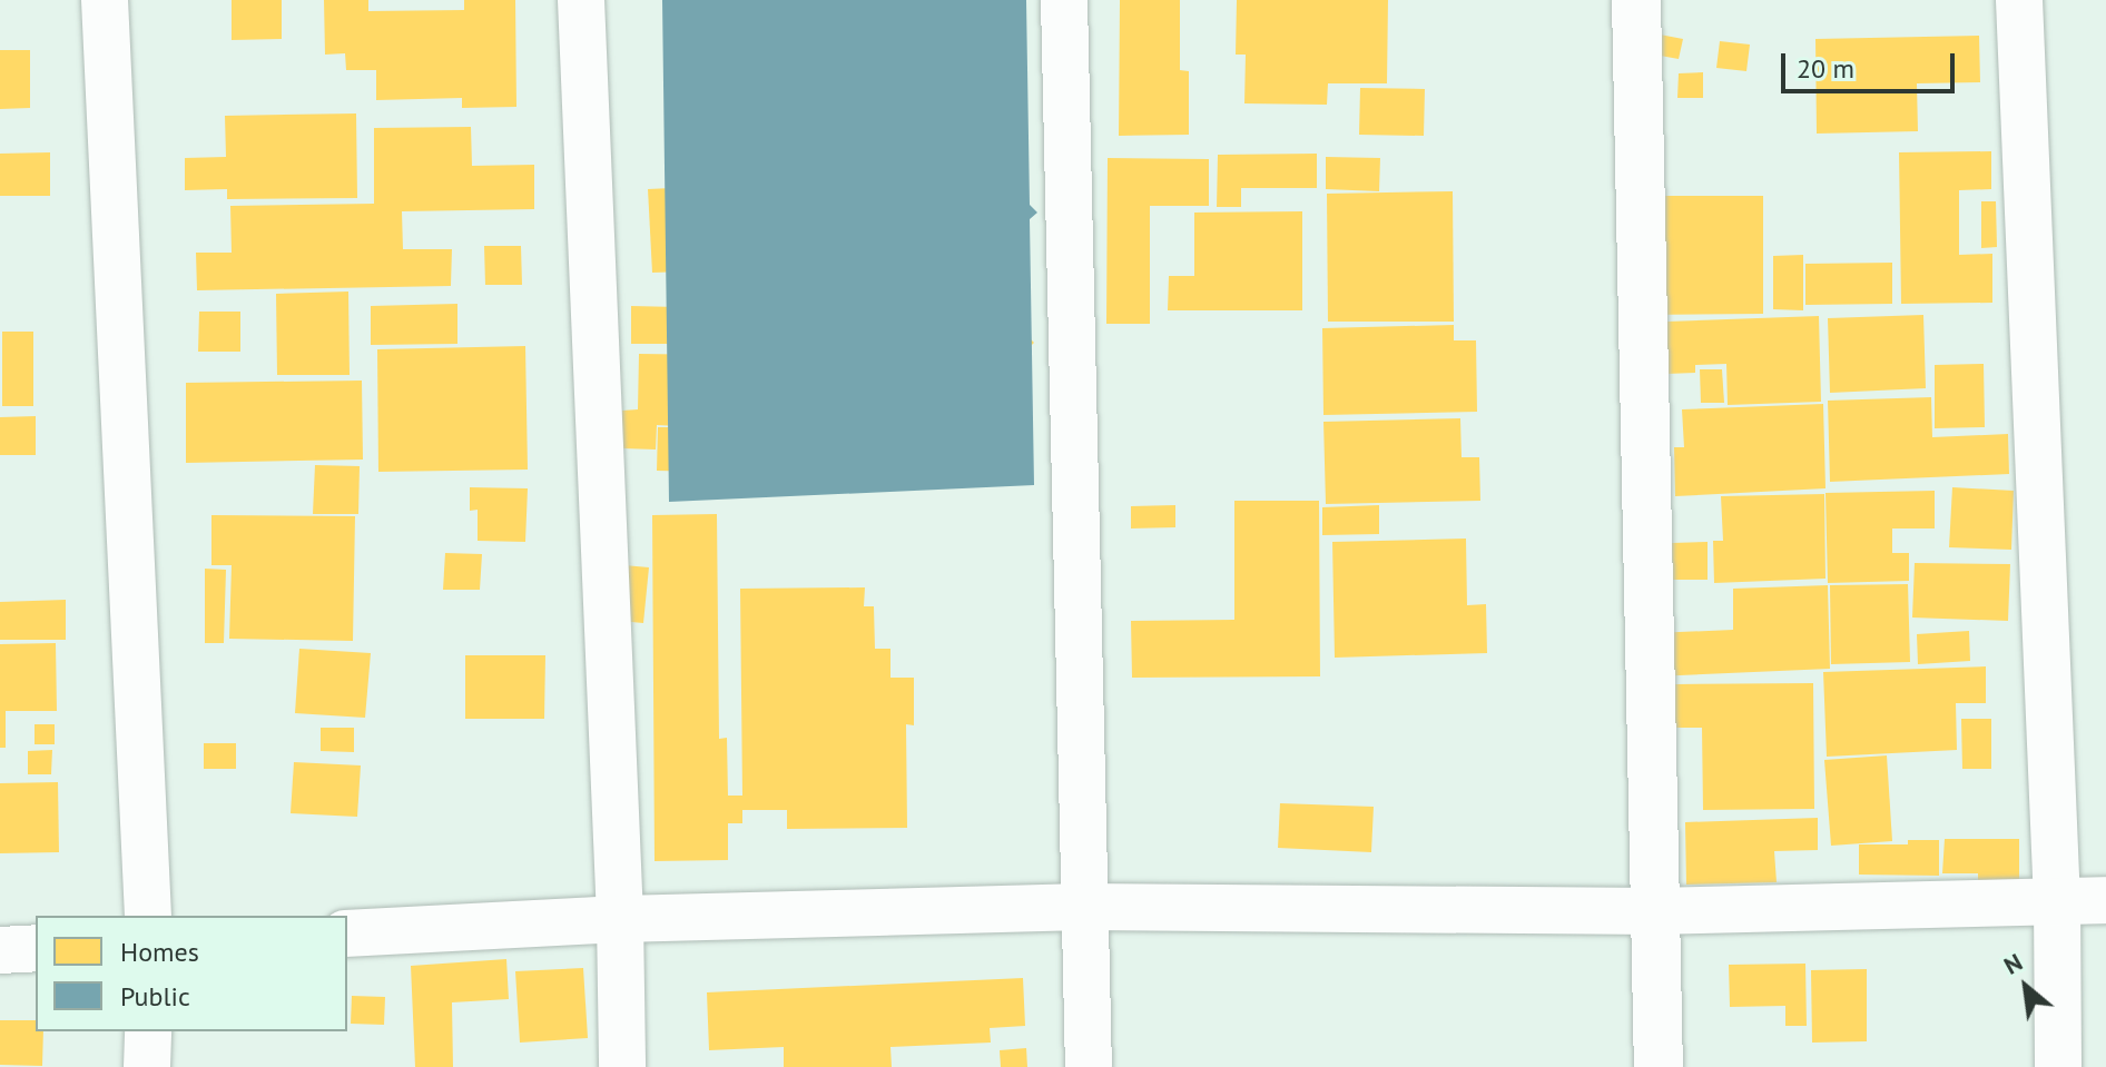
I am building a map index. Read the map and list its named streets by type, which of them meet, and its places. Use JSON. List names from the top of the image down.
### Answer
{
  "legend": ["Homes", "Public"],
  "scale_bar": "20 m",
  "north": "top left"
}
